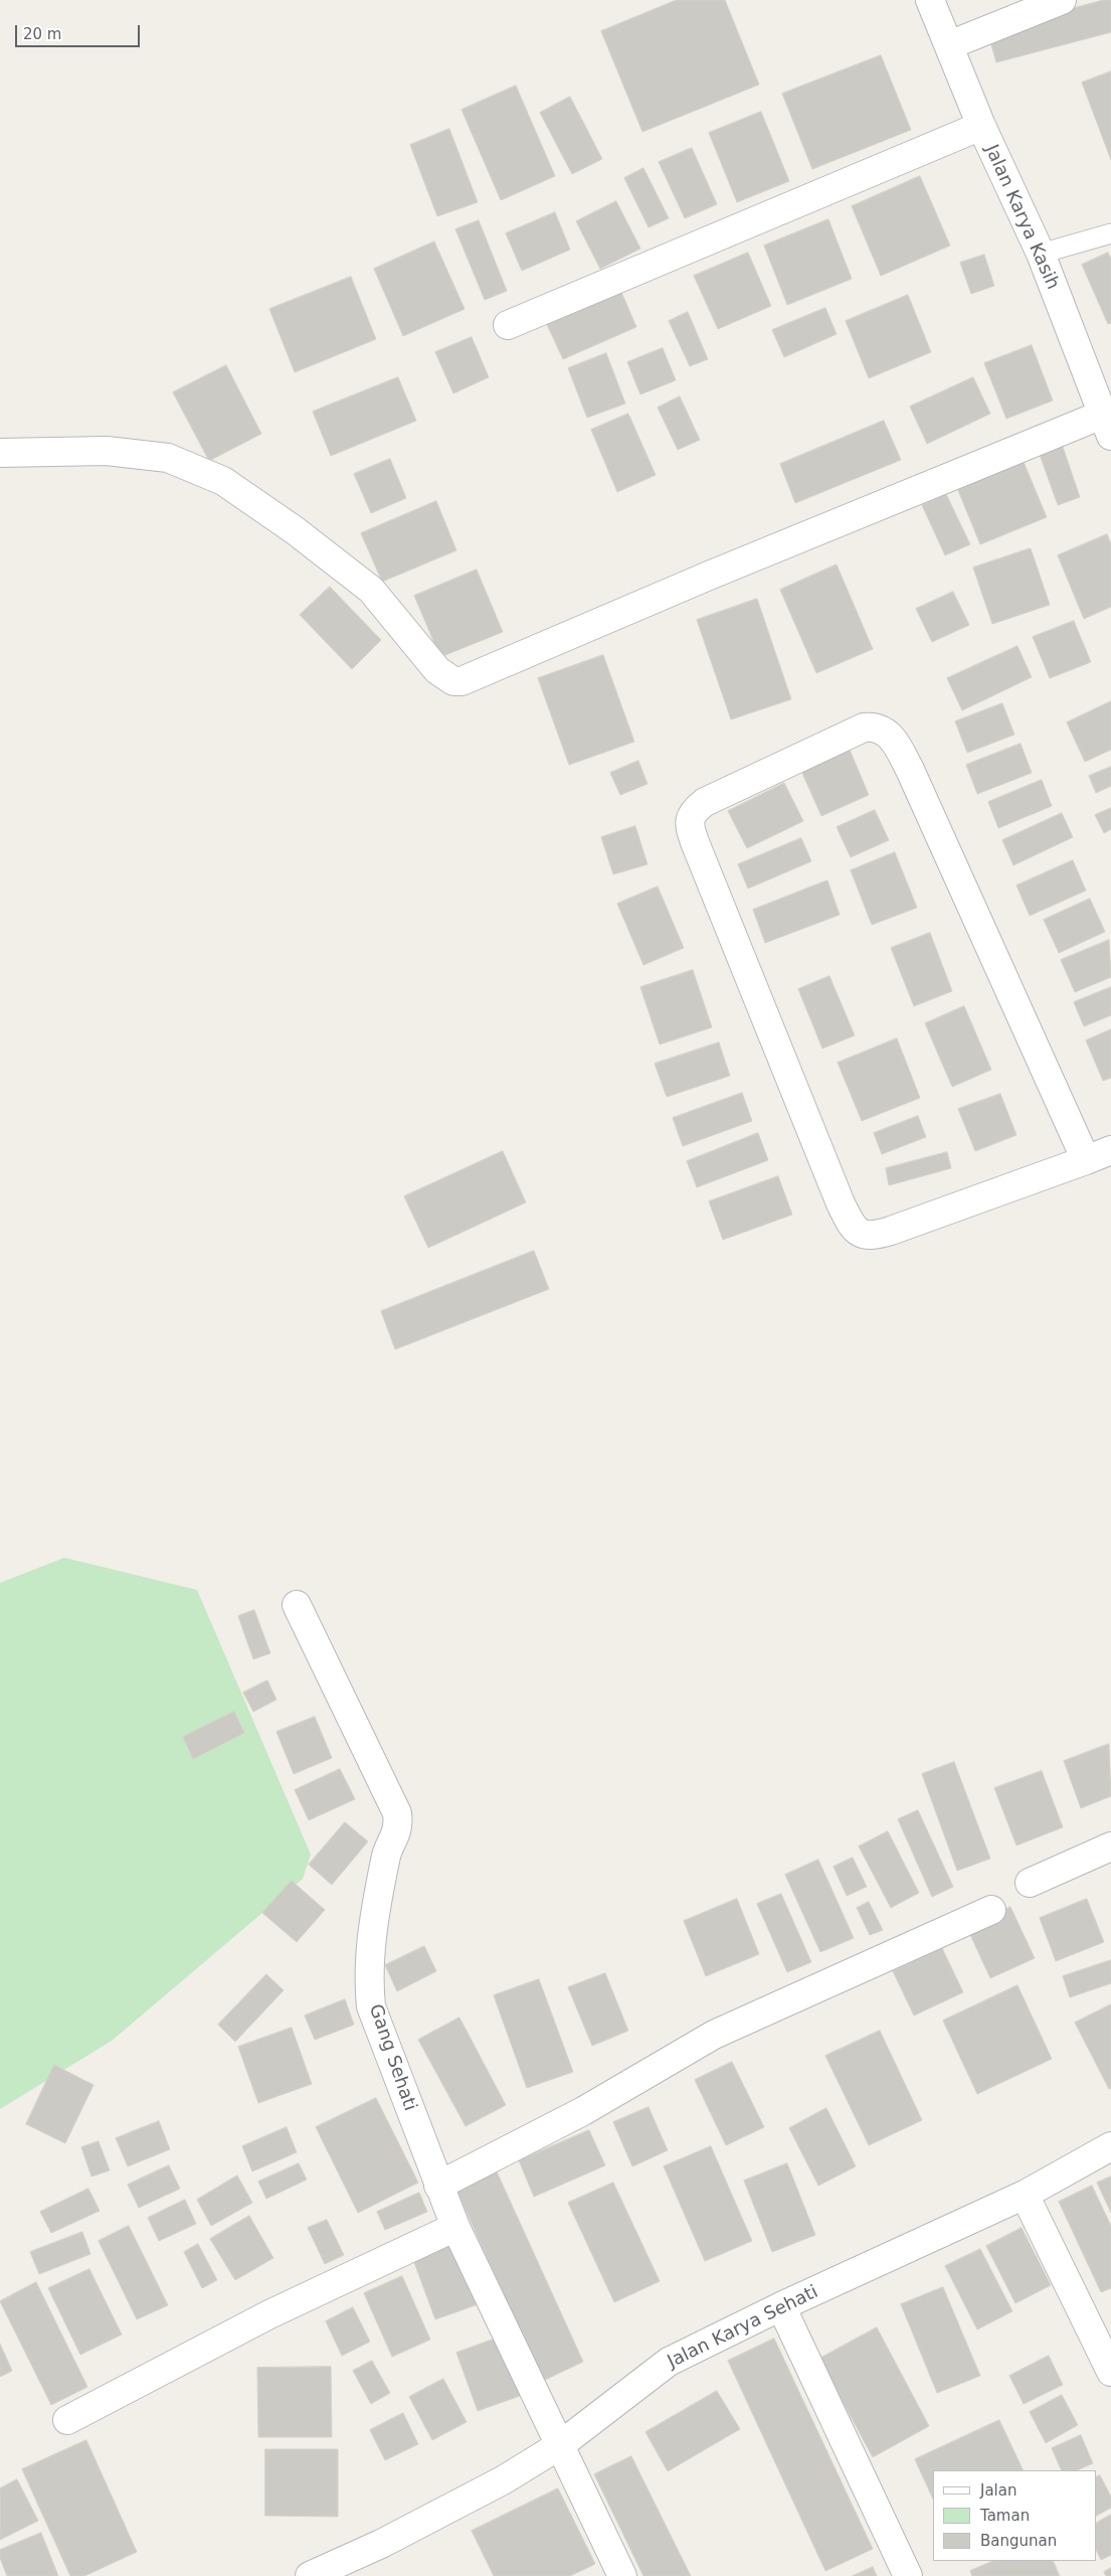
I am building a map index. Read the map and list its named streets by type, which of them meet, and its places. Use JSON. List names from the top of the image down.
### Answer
{
  "streets": {
    "street": ["Jalan Karya Kasih", "Gang Sehati", "Jalan Karya Sehati"]
  },
  "crossings": [
    ["Gang Sehati", "Jalan Karya Sehati"]
  ],
  "legend": ["Jalan", "Taman", "Bangunan"],
  "scale_bar": "20 m"
}
